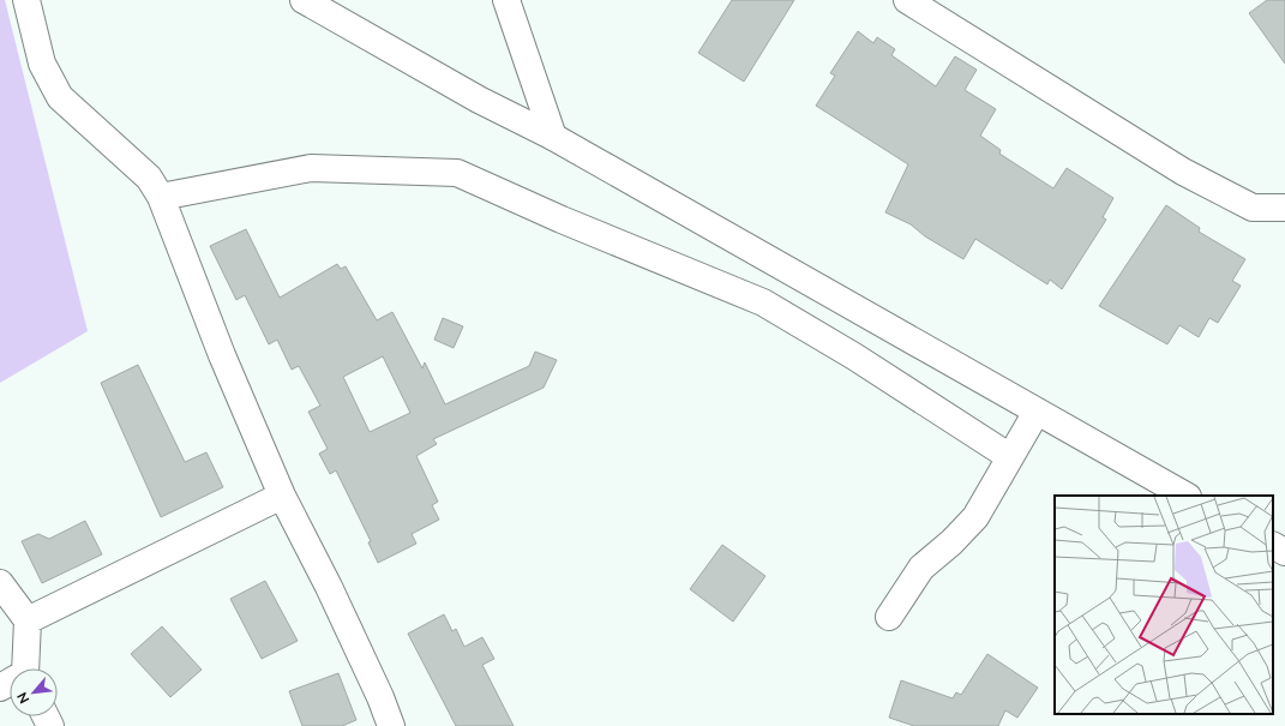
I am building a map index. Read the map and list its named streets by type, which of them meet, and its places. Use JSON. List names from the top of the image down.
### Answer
{
  "north": "bottom left"
}
